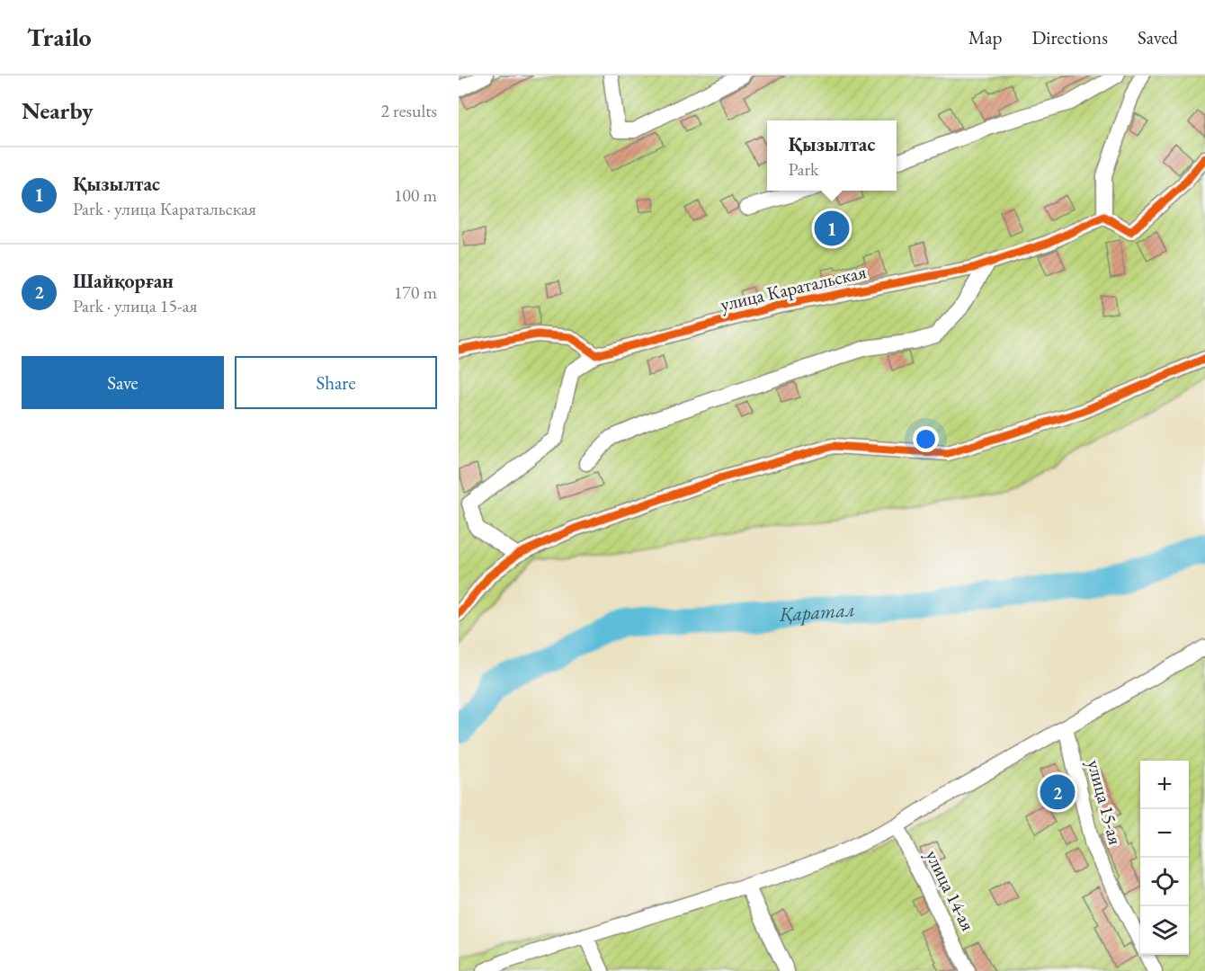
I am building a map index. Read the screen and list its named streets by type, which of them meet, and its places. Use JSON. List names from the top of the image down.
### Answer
{
  "streets": {
    "street": ["улица Каратальская", "улица 15-ая", "улица 14-ая"]
  },
  "water": ["Қаратал"],
  "page": {
    "header": "Trailo",
    "nav": ["Map", "Directions", "Saved"],
    "heading": ["Nearby", "2 results"],
    "popup": ["Қызылтас", "Park"],
    "list": [
      {
        "mark": "1",
        "name": "Қызылтас",
        "note": "Park · улица Каратальская",
        "value": "100 m"
      },
      {
        "mark": "2",
        "name": "Шайқорған",
        "note": "Park · улица 15-ая",
        "value": "170 m"
      }
    ],
    "pins": ["1", "2"],
    "buttons": ["Save", "Share"],
    "map_buttons": ["+", "−"]
  }
}
